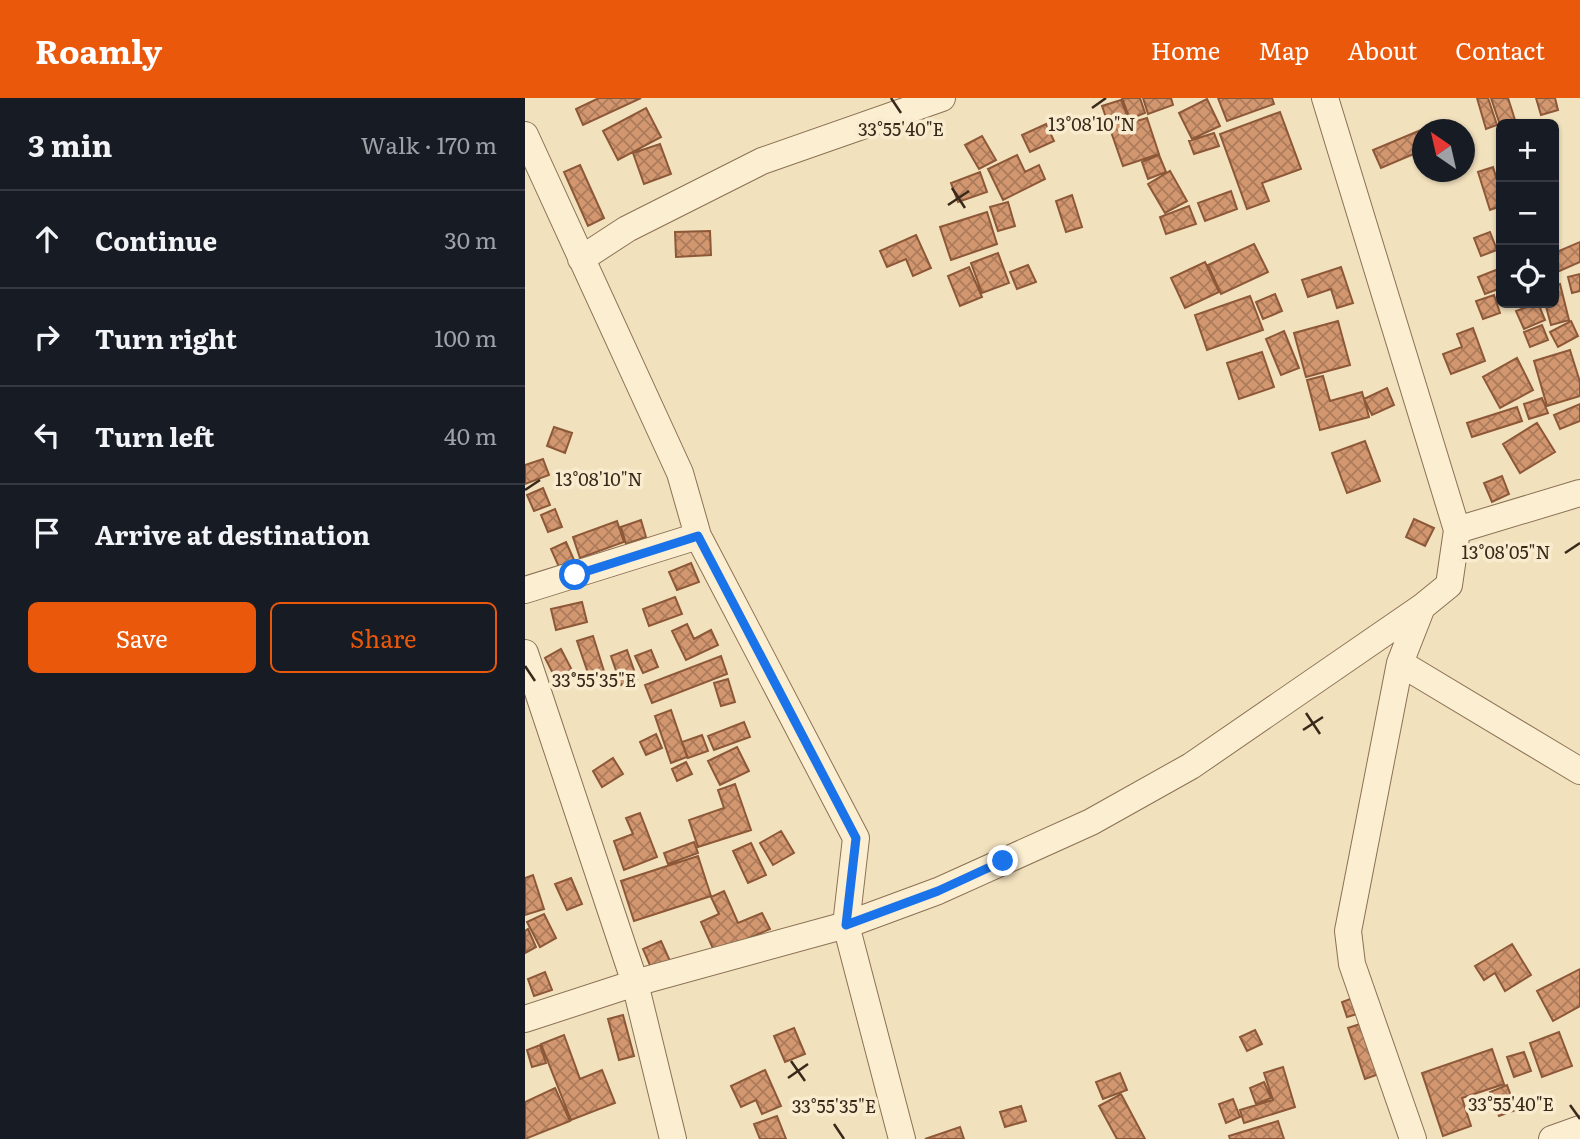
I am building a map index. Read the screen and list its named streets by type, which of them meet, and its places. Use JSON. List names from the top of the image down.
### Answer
{
  "north": "top left",
  "page": {
    "header": "Roamly",
    "nav": [
      "Home",
      "Map",
      "About",
      "Contact"
    ],
    "heading": ["3 min", "Walk · 170 m"],
    "map_buttons": ["+", "−"],
    "list": [
      ["Continue", "30 m"],
      ["Turn right", "100 m"],
      ["Turn left", "40 m"],
      "Arrive at destination"
    ],
    "buttons": ["Save", "Share"]
  },
  "coordinates": [
    "13°08'10\"N",
    "33°55'40\"E",
    "13°08'05\"N",
    "33°55'35\"E"
  ]
}
